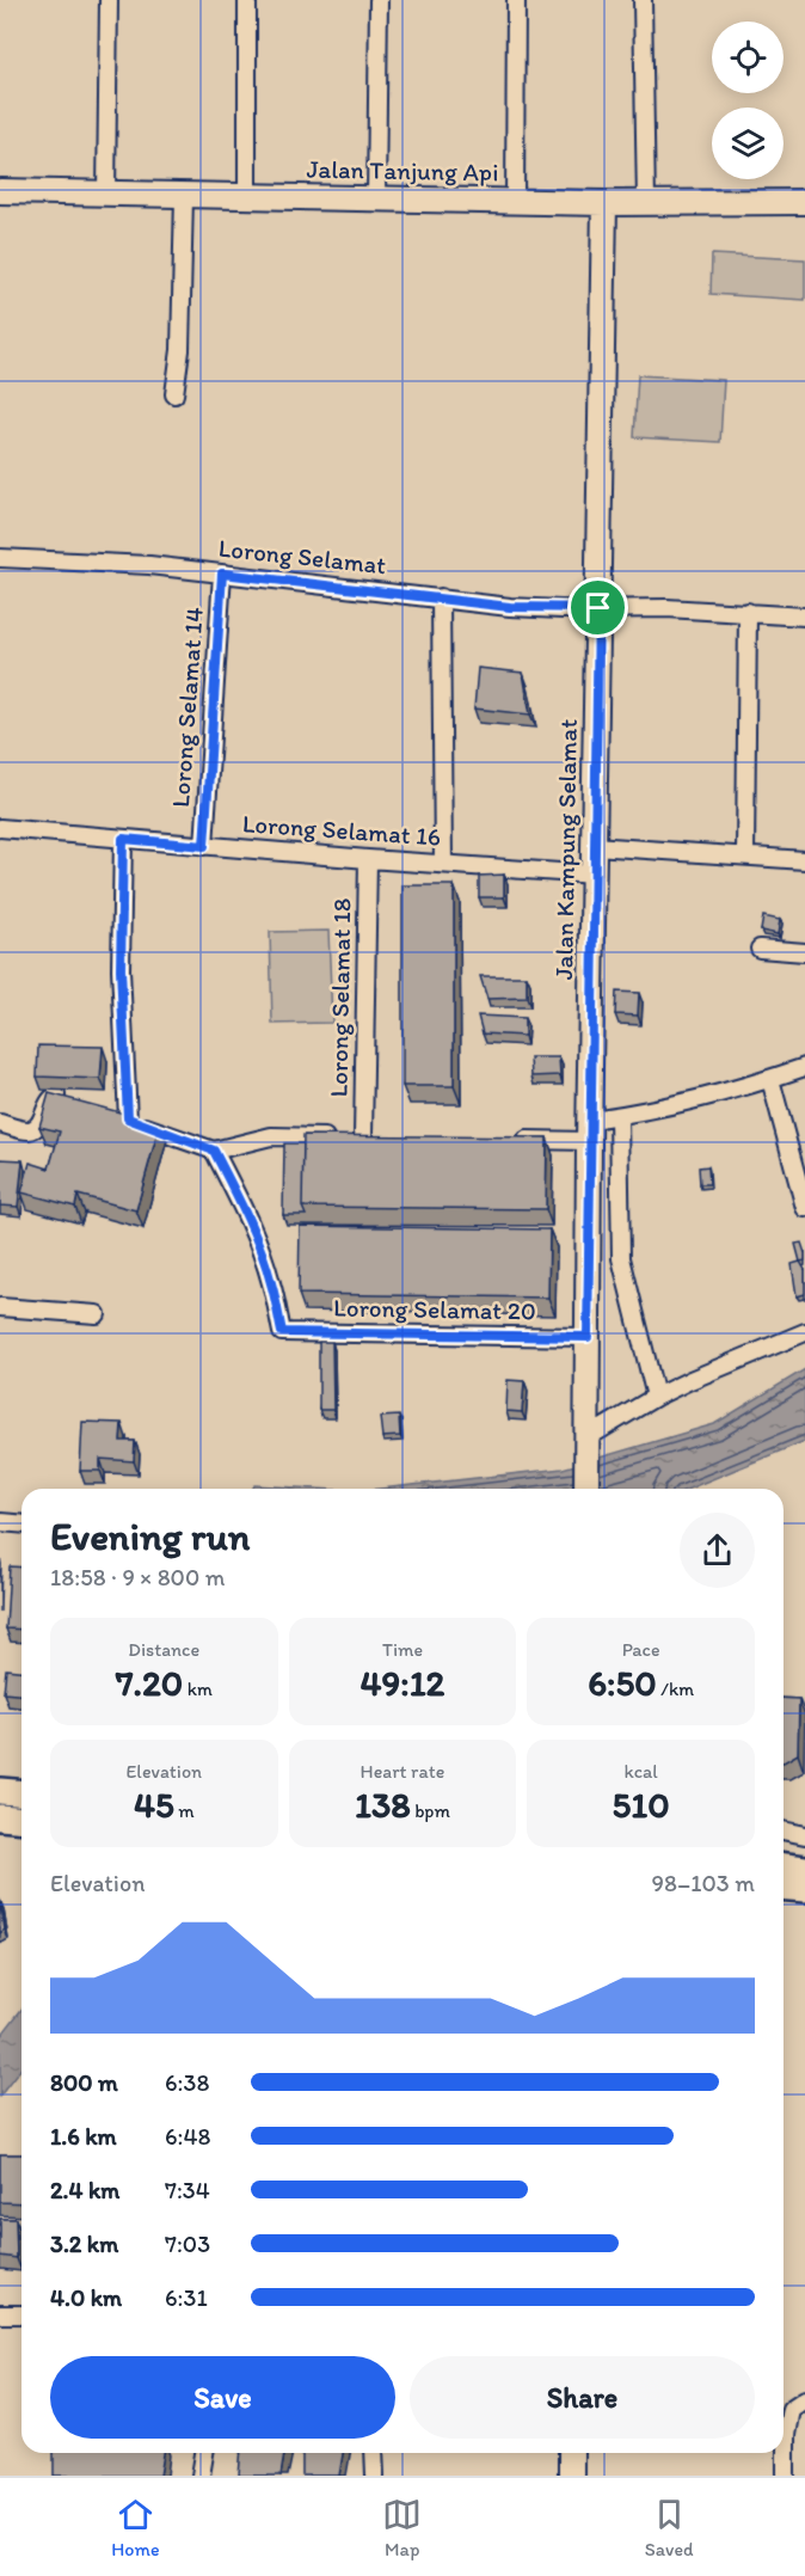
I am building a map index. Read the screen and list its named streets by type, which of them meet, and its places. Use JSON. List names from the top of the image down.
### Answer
{
  "streets": {
    "street": [
      "Jalan Tanjung Api",
      "Lorong Selamat",
      "Lorong Selamat 14",
      "Lorong Selamat 16",
      "Jalan Kampung Selamat",
      "Lorong Selamat 18",
      "Lorong Selamat 20"
    ]
  },
  "crossings": [
    ["Jalan Tanjung Api", "Jalan Kampung Selamat"],
    ["Lorong Selamat", "Lorong Selamat 14"],
    ["Lorong Selamat", "Jalan Kampung Selamat"],
    ["Lorong Selamat 14", "Lorong Selamat 16"],
    ["Lorong Selamat 16", "Jalan Kampung Selamat"],
    ["Lorong Selamat 16", "Lorong Selamat 18"],
    ["Jalan Kampung Selamat", "Lorong Selamat 20"],
    ["Lorong Selamat 18", "Lorong Selamat 20"]
  ],
  "page": {
    "heading": ["Evening run", "18:58 · 9 × 800 m"],
    "stats": [
      ["Distance", "7.20 km"],
      ["Time", "49:12"],
      ["Pace", "6:50 /km"],
      ["Elevation", "45 m"],
      ["Heart rate", "138 bpm"],
      ["kcal", "510"]
    ],
    "chart": ["Elevation", "98–103 m"],
    "list": [
      {
        "name": "800 m",
        "note": "6:38"
      },
      {
        "name": "1.6 km",
        "note": "6:48"
      },
      {
        "name": "2.4 km",
        "note": "7:34"
      },
      {
        "name": "3.2 km",
        "note": "7:03"
      },
      {
        "name": "4.0 km",
        "note": "6:31"
      }
    ],
    "buttons": ["Save", "Share"],
    "tabs": ["Home", "Map", "Saved"]
  }
}
